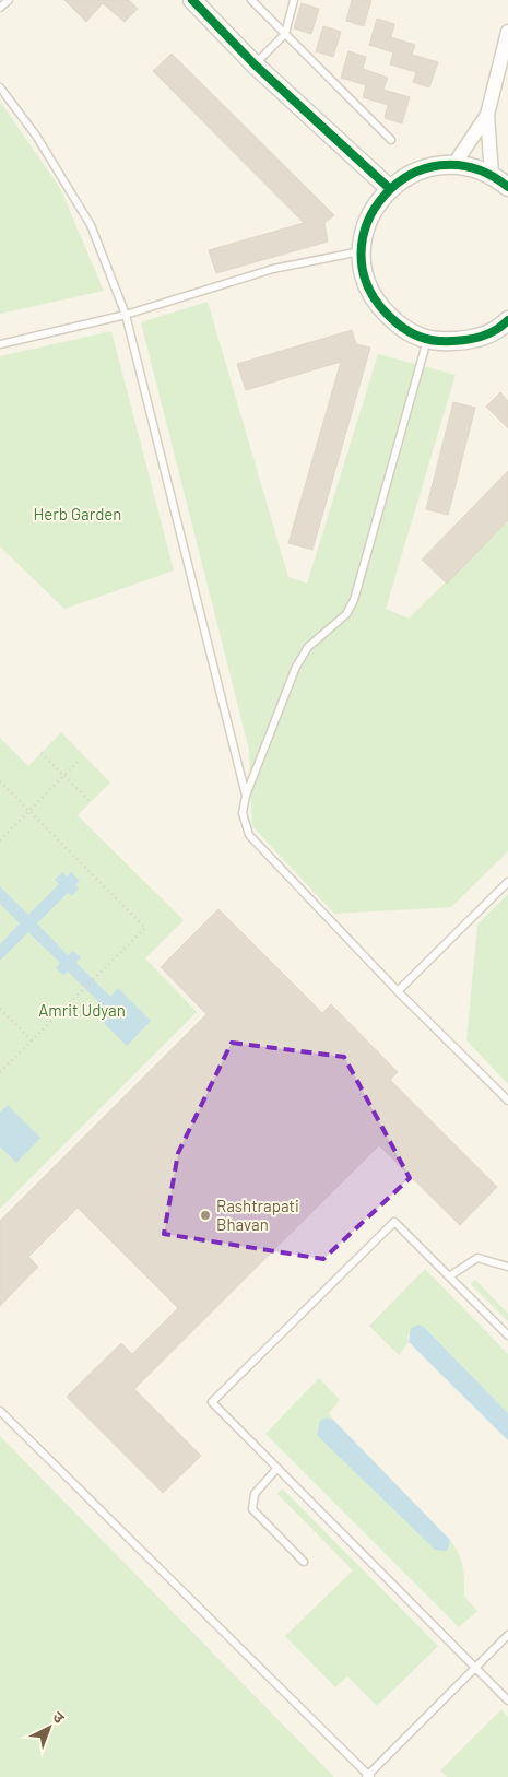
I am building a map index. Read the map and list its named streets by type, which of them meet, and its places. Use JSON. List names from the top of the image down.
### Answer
{
  "parks": ["Herb Garden", "Amrit Udyan"],
  "places": ["Rashtrapati Bhavan"],
  "north": "top right"
}
